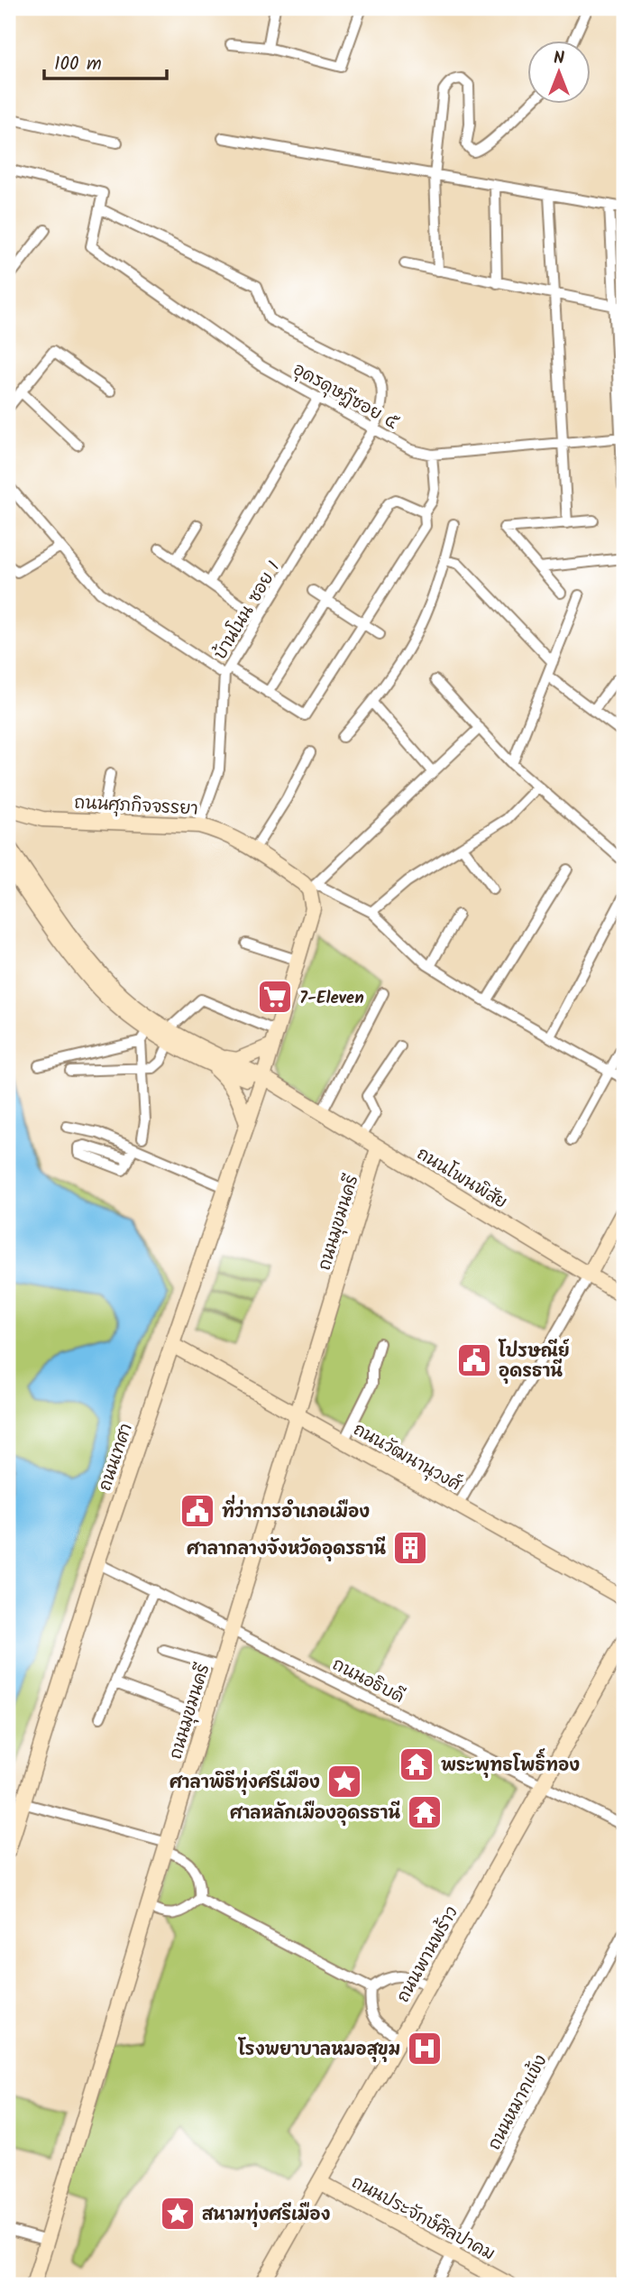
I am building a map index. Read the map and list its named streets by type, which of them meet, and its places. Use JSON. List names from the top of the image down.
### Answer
{
  "streets": {
    "street": [
      "อุดรดุษฎีซอย ๕",
      "บ้านโนน ซอย 1",
      "ถนนศุภกิจจรรยา",
      "ถนนโพนพิสัย",
      "ถนนมุขมนครี",
      "ถนนวัฒนานุวงศ์",
      "ถนนเทศา",
      "ถนนอธิบดี",
      "ถนนพานพร้าว",
      "ถนนหมากแข้ง",
      "ถนนประจักษ์ศิลปาคม"
    ]
  },
  "crossings": [
    ["อุดรดุษฎีซอย ๕", "บ้านโนน ซอย 1"],
    ["บ้านโนน ซอย 1", "ถนนศุภกิจจรรยา"],
    ["ถนนโพนพิสัย", "ถนนมุขมนครี"],
    ["ถนนโพนพิสัย", "ถนนเทศา"],
    ["ถนนมุขมนครี", "ถนนวัฒนานุวงศ์"],
    ["ถนนมุขมนครี", "ถนนอธิบดี"],
    ["ถนนวัฒนานุวงศ์", "ถนนเทศา"],
    ["ถนนเทศา", "ถนนอธิบดี"],
    ["ถนนอธิบดี", "ถนนพานพร้าว"],
    ["ถนนพานพร้าว", "ถนนประจักษ์ศิลปาคม"],
    ["ถนนหมากแข้ง", "ถนนประจักษ์ศิลปาคม"]
  ],
  "places": {
    "supermarket": ["7-Eleven"],
    "public building": ["โปรษณีย์ อุดรธานี", "ที่ว่าการอำเภอเมือง"],
    "building": ["ศาลากลางจังหวัดอุดรธานี"],
    "temple": ["พระพุทธโพธิ์ทอง", "ศาลหลักเมืองอุดรธานี"],
    "place": ["ศาลาพิธีทุ่งศรีเมือง", "สนามทุ่งศรีเมือง"],
    "hospital": ["โรงพยาบาลหมอสุขุม"]
  },
  "scale_bar": "100 m",
  "north": "top"
}
